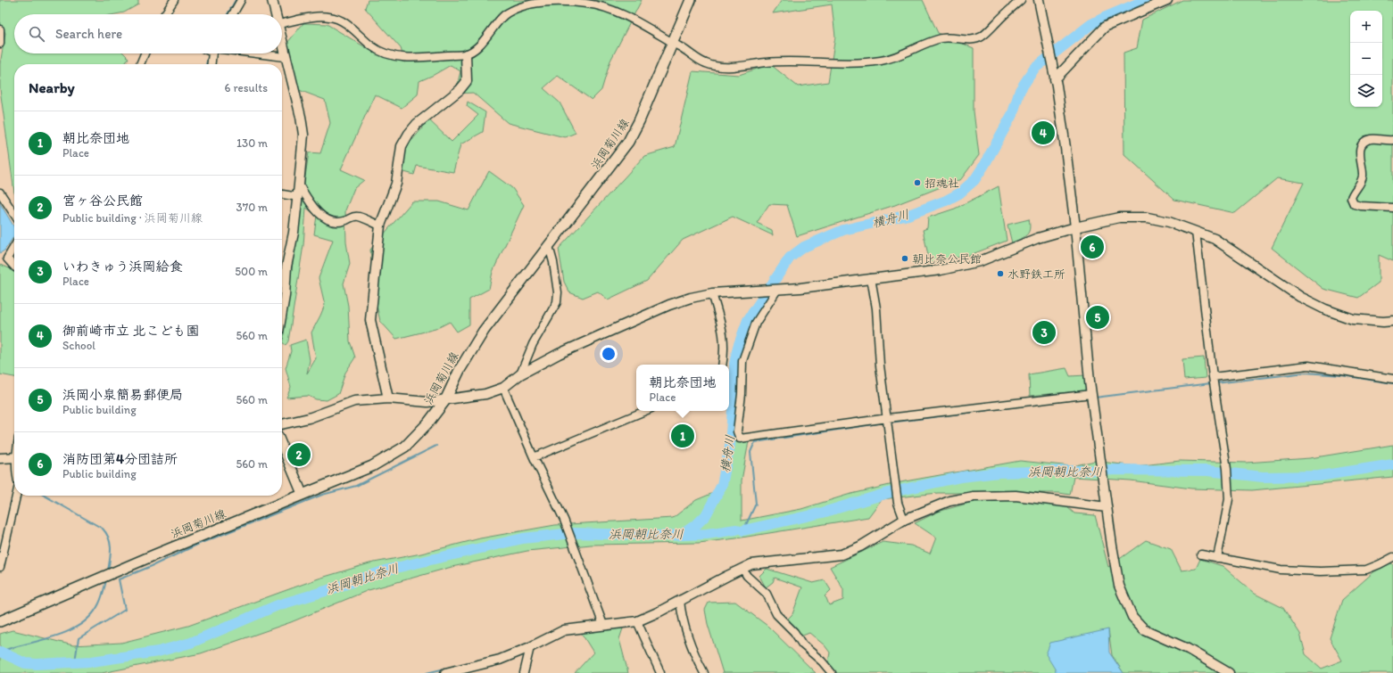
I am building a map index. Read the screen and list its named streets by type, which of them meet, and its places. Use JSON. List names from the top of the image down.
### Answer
{
  "streets": {
    "main road": ["浜岡菊川線"]
  },
  "water": ["横舟川", "浜岡朝比奈川"],
  "places": ["招魂社", "朝比奈公民館", "水野鉄工所"],
  "page": {
    "map_buttons": ["+", "−"],
    "search": "Search here",
    "heading": ["Nearby", "6 results"],
    "list": [
      {
        "mark": "1",
        "name": "朝比奈団地",
        "note": "Place",
        "value": "130 m"
      },
      {
        "mark": "2",
        "name": "宮ヶ谷公民館",
        "note": "Public building · 浜岡菊川線",
        "value": "370 m"
      },
      {
        "mark": "3",
        "name": "いわきゅう浜岡給食",
        "note": "Place",
        "value": "500 m"
      },
      {
        "mark": "4",
        "name": "御前崎市立 北こども園",
        "note": "School",
        "value": "560 m"
      },
      {
        "mark": "5",
        "name": "浜岡小泉簡易郵便局",
        "note": "Public building",
        "value": "560 m"
      },
      {
        "mark": "6",
        "name": "消防団第4分団詰所",
        "note": "Public building",
        "value": "560 m"
      }
    ],
    "pins": [
      "4",
      "6",
      "5",
      "3",
      "1",
      "2"
    ],
    "popup": ["朝比奈団地", "Place"]
  }
}
